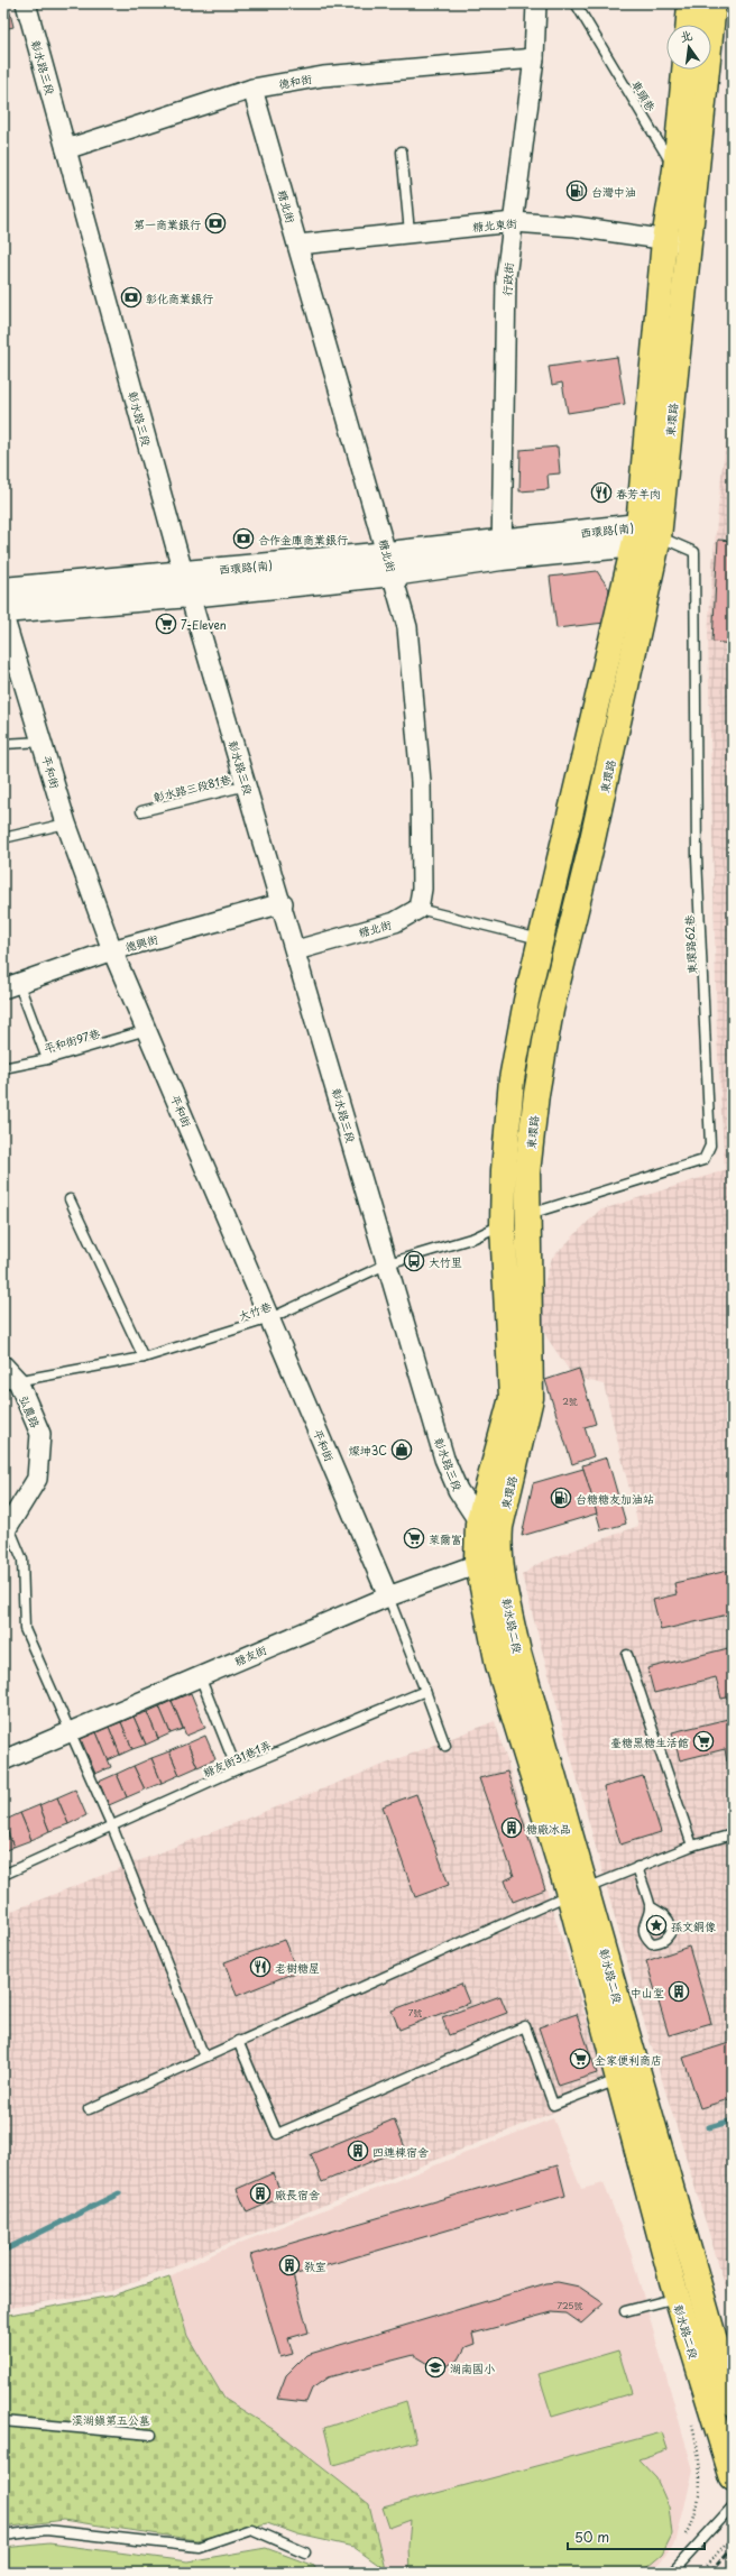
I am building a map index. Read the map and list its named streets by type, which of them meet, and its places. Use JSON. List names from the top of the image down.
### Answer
{
  "streets": {
    "main road": ["東環路", "西環路(南)", "彰水路二段"],
    "street": [
      "彰水路三段",
      "德和街",
      "糖北街",
      "糖北東街",
      "行政街",
      "平和街",
      "德興街",
      "弘農路",
      "糖友街"
    ],
    "lane": [
      "車頭巷",
      "彰水路三段81巷",
      "東環路62巷",
      "平和街97巷",
      "大竹巷",
      "糖友街31巷1弄"
    ]
  },
  "crossings": [
    ["彰水路三段", "德和街"],
    ["彰水路三段", "糖北街"],
    ["彰水路三段", "東環路"],
    ["彰水路三段", "西環路(南)"],
    ["彰水路三段", "彰水路三段81巷"],
    ["彰水路三段", "德興街"],
    ["彰水路三段", "大竹巷"],
    ["德和街", "糖北街"],
    ["德和街", "行政街"],
    ["車頭巷", "東環路"],
    ["糖北街", "糖北東街"],
    ["糖北街", "西環路(南)"],
    ["糖北東街", "行政街"],
    ["糖北東街", "東環路"],
    ["行政街", "西環路(南)"],
    ["東環路", "西環路(南)"],
    ["東環路", "東環路62巷"],
    ["東環路", "大竹巷"],
    ["東環路", "彰水路二段"],
    ["東環路", "糖友街"],
    ["西環路(南)", "東環路62巷"],
    ["平和街", "德興街"],
    ["平和街", "平和街97巷"],
    ["平和街", "大竹巷"],
    ["平和街", "糖友街"],
    ["東環路62巷", "大竹巷"],
    ["大竹巷", "弘農路"],
    ["彰水路二段", "糖友街"]
  ],
  "parks": ["溪湖鎮第五公墓"],
  "places": {
    "fuel station": ["台灣中油", "台糖糖友加油站"],
    "bank": ["第一商業銀行", "彰化商業銀行", "合作金庫商業銀行"],
    "restaurant": ["春芳羊肉", "老樹糖屋"],
    "supermarket": [
      "7-Eleven",
      "萊爾富",
      "臺糖黑糖生活館",
      "全家便利商店"
    ],
    "bus stop": ["大竹里"],
    "shop": ["燦坤3C"],
    "building": [
      "糖廠冰品",
      "中山堂",
      "四連棟宿舍",
      "廠長宿舍",
      "教室"
    ],
    "place": ["孫文銅像"],
    "school or university": ["湖南國小"]
  },
  "house_numbers": ["2號", "7號", "725號"],
  "scale_bar": "50 m",
  "north": "top"
}
